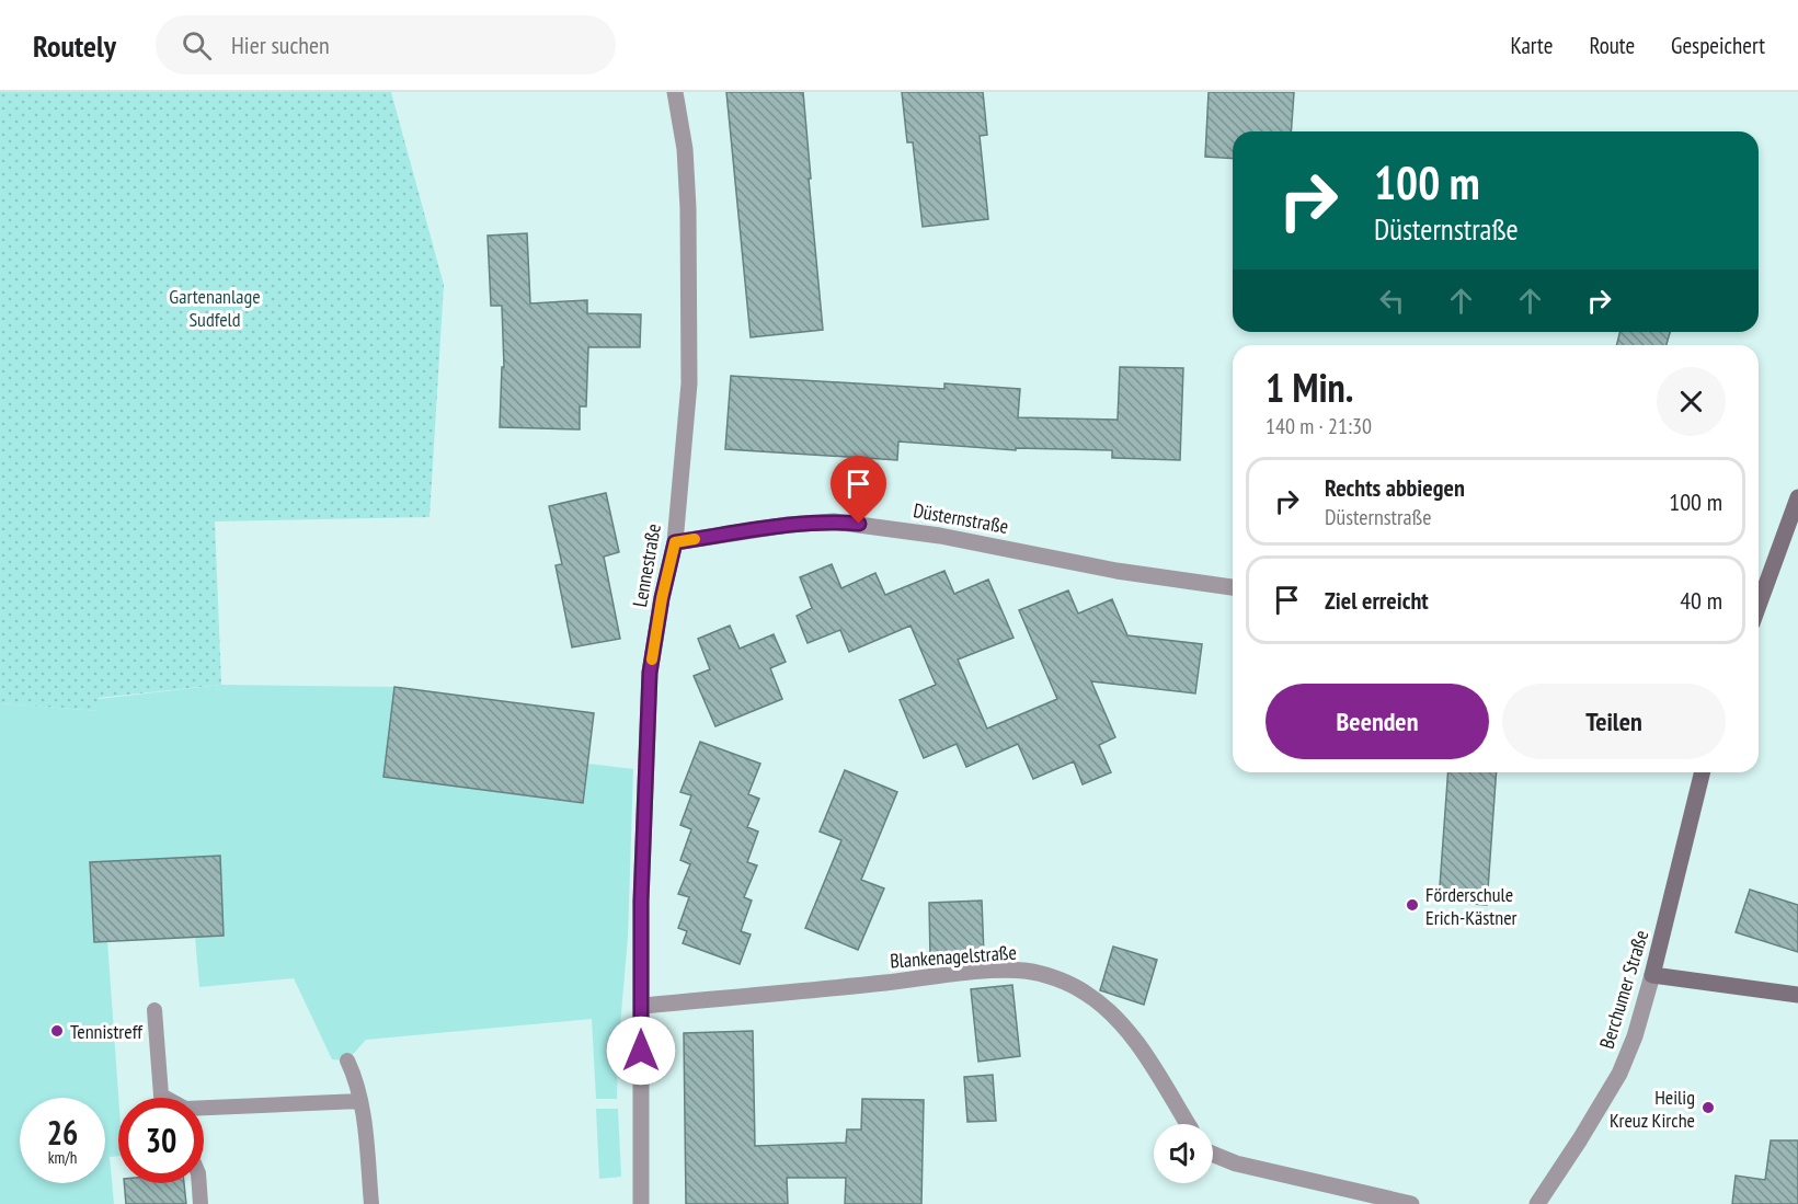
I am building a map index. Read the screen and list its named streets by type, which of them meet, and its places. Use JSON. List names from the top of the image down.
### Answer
{
  "streets": {
    "main road": ["Berchumer Straße"],
    "street": ["Düsternstraße", "Lennestraße", "Blankenagelstraße"]
  },
  "crossings": [
    ["Düsternstraße", "Lennestraße"],
    ["Lennestraße", "Blankenagelstraße"]
  ],
  "parks": ["Gartenanlage Sudfeld"],
  "places": ["Förderschule Erich-Kästner", "Tennistreff", "Heilig Kreuz Kirche"],
  "page": {
    "header": "Routely",
    "search": "Hier suchen",
    "nav": ["Karte", "Route", "Gespeichert"],
    "turn": ["100 m", "Düsternstraße"],
    "heading": ["1 Min.", "140 m · 21:30"],
    "list": [
      {
        "name": "Rechts abbiegen",
        "note": "Düsternstraße",
        "value": "100 m"
      },
      {
        "name": "Ziel erreicht",
        "value": "40 m"
      }
    ],
    "buttons": ["Beenden", "Teilen"],
    "speed": "26 km/h",
    "limit": "30"
  }
}
